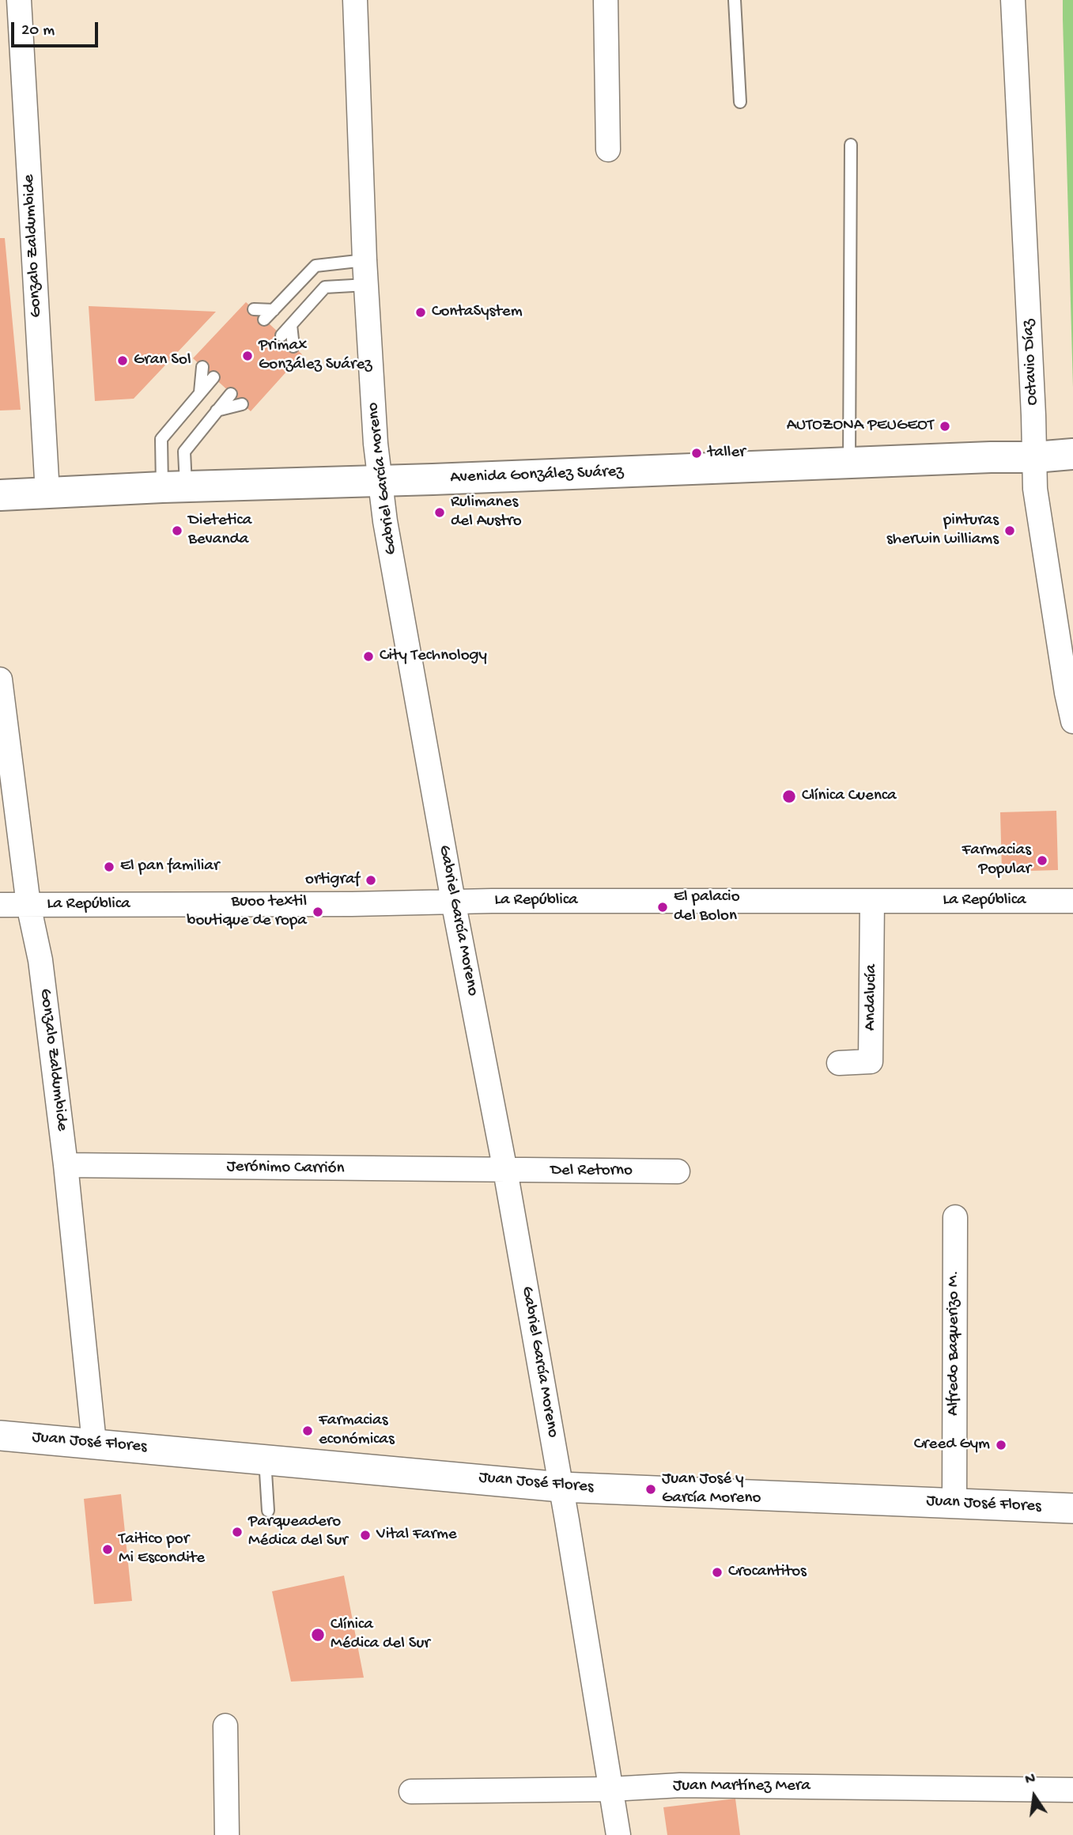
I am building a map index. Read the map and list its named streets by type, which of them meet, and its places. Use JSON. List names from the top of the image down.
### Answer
{
  "streets": {
    "main road": ["Avenida González Suárez"],
    "street": [
      "Gonzalo Zaldumbide",
      "Octavio Díaz",
      "Gabriel García Moreno",
      "La República",
      "Andalucía",
      "Jerónimo Carrión",
      "Del Retorno",
      "Alfredo Baquerizo M.",
      "Juan José Flores",
      "Juan Martínez Mera"
    ]
  },
  "crossings": [
    ["Gonzalo Zaldumbide", "Avenida González Suárez"],
    ["Gonzalo Zaldumbide", "La República"],
    ["Gonzalo Zaldumbide", "Jerónimo Carrión"],
    ["Gonzalo Zaldumbide", "Juan José Flores"],
    ["Octavio Díaz", "Avenida González Suárez"],
    ["Avenida González Suárez", "Gabriel García Moreno"],
    ["Gabriel García Moreno", "La República"],
    ["Gabriel García Moreno", "Jerónimo Carrión"],
    ["Gabriel García Moreno", "Del Retorno"],
    ["Gabriel García Moreno", "Juan José Flores"],
    ["Gabriel García Moreno", "Juan Martínez Mera"],
    ["La República", "Andalucía"],
    ["Jerónimo Carrión", "Del Retorno"],
    ["Alfredo Baquerizo M.", "Juan José Flores"]
  ],
  "places": [
    "ContaSystem",
    "Primax González Suárez",
    "Gran Sol",
    "AUTOZONA PEUGEOT",
    "taller",
    "Rulimanes del Austro",
    "Dietetica Bevanda",
    "pinturas sherwin williams",
    "City Technology",
    "Clínica Cuenca",
    "Farmacias Popular",
    "El pan familiar",
    "ortigraf",
    "El palacio del Bolon",
    "Buoo textil boutique de ropa",
    "Farmacias económicas",
    "Creed Gym",
    "Juan José y García Moreno",
    "Parqueadero Médica del Sur",
    "Vital Farme",
    "Taitico por Mi Escondite",
    "Crocantitos",
    "Clínica Médica del Sur"
  ],
  "scale_bar": "20 m",
  "north": "top"
}
